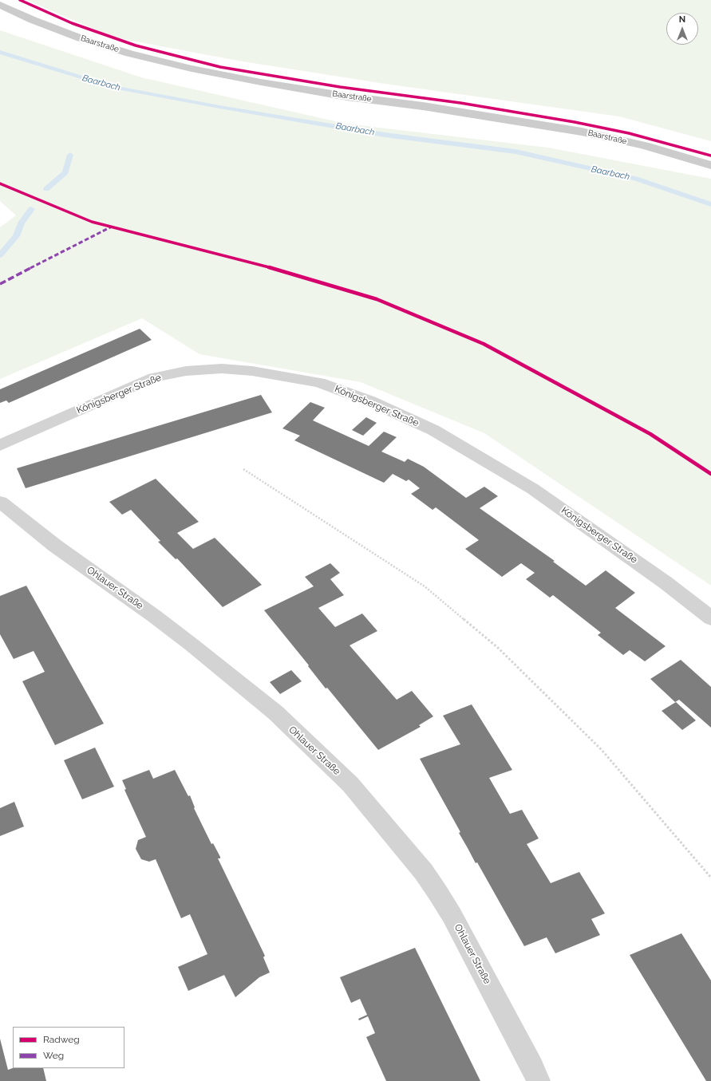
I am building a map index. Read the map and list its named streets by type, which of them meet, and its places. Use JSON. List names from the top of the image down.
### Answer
{
  "streets": {
    "main road": ["Baarstraße"],
    "street": ["Königsberger Straße", "Ohlauer Straße"]
  },
  "water": ["Baarbach"],
  "legend": ["Radweg", "Weg"],
  "north": "top"
}
